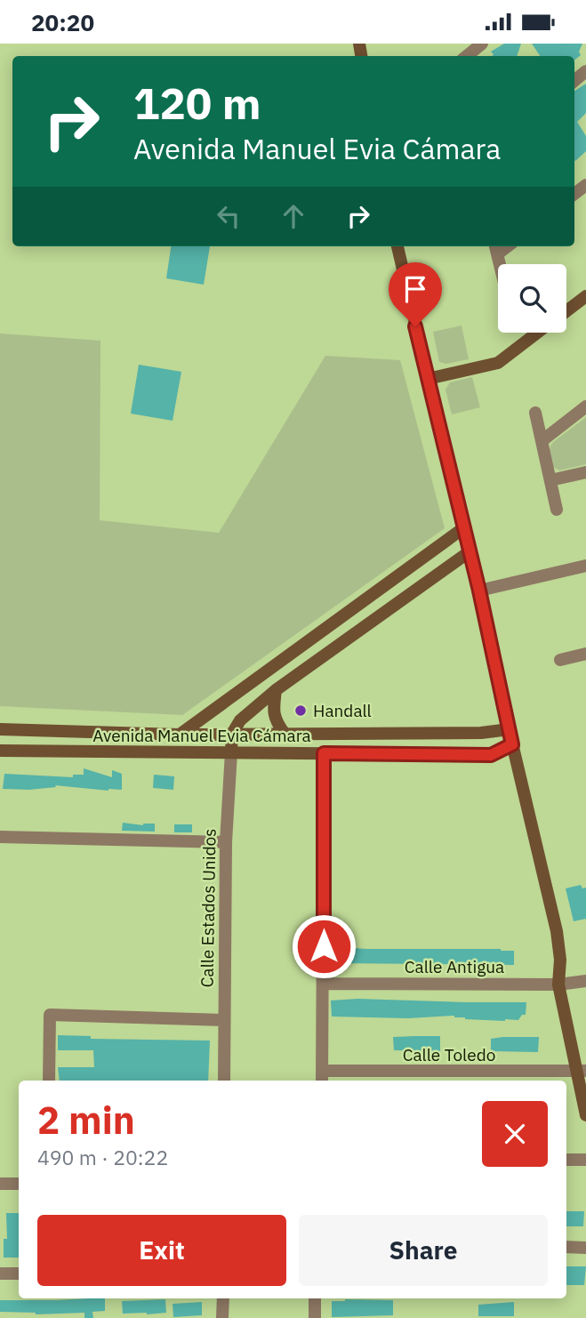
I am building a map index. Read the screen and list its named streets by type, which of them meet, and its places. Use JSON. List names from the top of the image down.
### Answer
{
  "streets": {
    "street": [
      "Avenida Manuel Evia Cámara",
      "Calle Estados Unidos",
      "Calle Antigua",
      "Calle Toledo"
    ]
  },
  "crossings": [
    ["Avenida Manuel Evia Cámara", "Calle Estados Unidos"]
  ],
  "places": ["Handall"],
  "page": {
    "status": "20:20",
    "turn": ["120 m", "Avenida Manuel Evia Cámara"],
    "heading": ["2 min", "490 m · 20:22"],
    "buttons": ["Exit", "Share"]
  }
}
